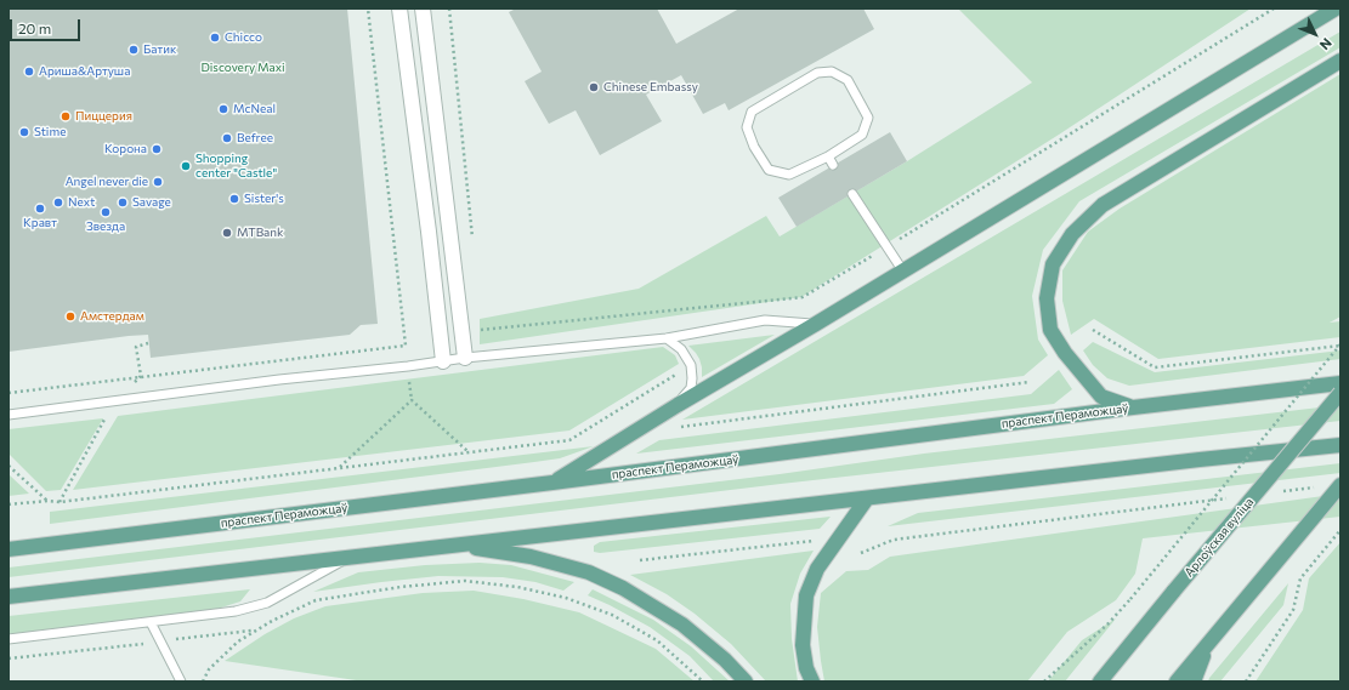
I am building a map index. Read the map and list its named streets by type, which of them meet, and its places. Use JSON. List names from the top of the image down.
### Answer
{
  "streets": {
    "main road": ["праспект Пераможцаў", "Арлоўская вуліца"]
  },
  "parks": ["Discovery Maxi"],
  "places": [
    "Chicco",
    "Батик",
    "Ариша&Артуша",
    "Chinese Embassy",
    "McNeal",
    "Пиццерия",
    "Stime",
    "Befree",
    "Корона",
    "Shopping center \"Castle\"",
    "Angel never die",
    "Sister's",
    "Next",
    "Savage",
    "Кравт",
    "Звезда",
    "MTBank",
    "Амстердам"
  ],
  "scale_bar": "20 m",
  "north": "bottom right"
}
